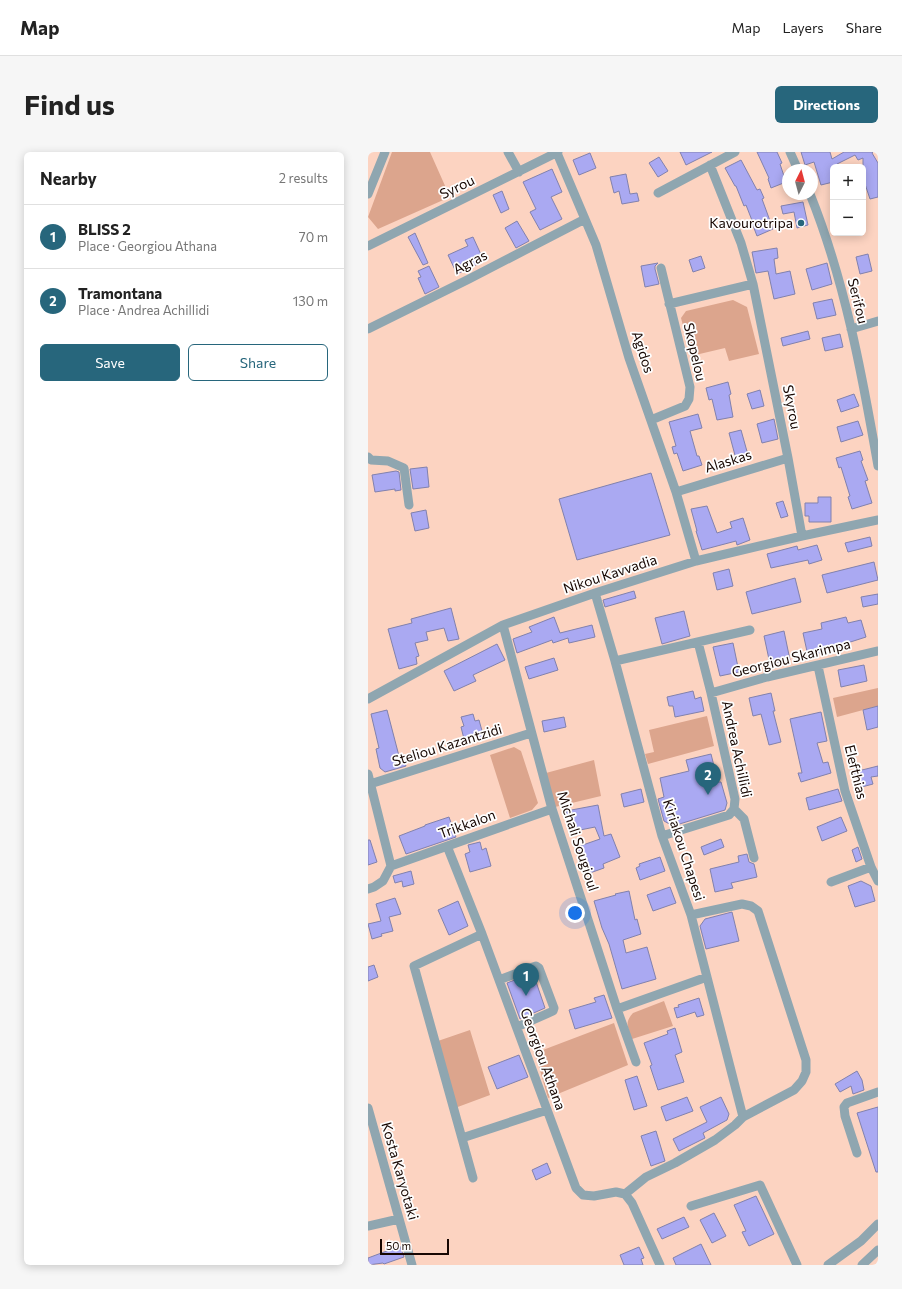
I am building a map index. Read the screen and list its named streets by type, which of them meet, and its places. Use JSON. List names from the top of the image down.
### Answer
{
  "streets": {
    "street": [
      "Syrou",
      "Agras",
      "Serifou",
      "Agidos",
      "Skopelou",
      "Skyrou",
      "Alaskas",
      "Nikou Kavvadia",
      "Georgiou Skarimpa",
      "Steliou Kazantzidi",
      "Andrea Achillidi",
      "Elefthias",
      "Trikkalon",
      "Michali Sougioul",
      "Kiriakou Chapesi",
      "Georgiou Athana",
      "Kosta Karyotaki"
    ]
  },
  "crossings": [
    ["Syrou", "Agidos"],
    ["Agras", "Agidos"],
    ["Agidos", "Skopelou"],
    ["Agidos", "Alaskas"],
    ["Agidos", "Nikou Kavvadia"],
    ["Skyrou", "Alaskas"],
    ["Skyrou", "Nikou Kavvadia"],
    ["Nikou Kavvadia", "Michali Sougioul"],
    ["Nikou Kavvadia", "Kiriakou Chapesi"],
    ["Georgiou Skarimpa", "Andrea Achillidi"],
    ["Georgiou Skarimpa", "Elefthias"],
    ["Steliou Kazantzidi", "Michali Sougioul"],
    ["Andrea Achillidi", "Kiriakou Chapesi"],
    ["Trikkalon", "Michali Sougioul"],
    ["Trikkalon", "Georgiou Athana"]
  ],
  "places": ["Kavourotripa"],
  "scale_bar": "50 m",
  "north": "top",
  "page": {
    "header": "Map",
    "nav": ["Map", "Layers", "Share"],
    "buttons": [
      "Directions",
      ["Save", "Share"]
    ],
    "title": "Find us",
    "heading": ["Nearby", "2 results"],
    "map_buttons": ["+", "−"],
    "list": [
      {
        "mark": "1",
        "name": "BLISS 2",
        "note": "Place · Georgiou Athana",
        "value": "70 m"
      },
      {
        "mark": "2",
        "name": "Tramontana",
        "note": "Place · Andrea Achillidi",
        "value": "130 m"
      }
    ],
    "pins": ["2", "1"],
    "scale": "50 m"
  }
}
